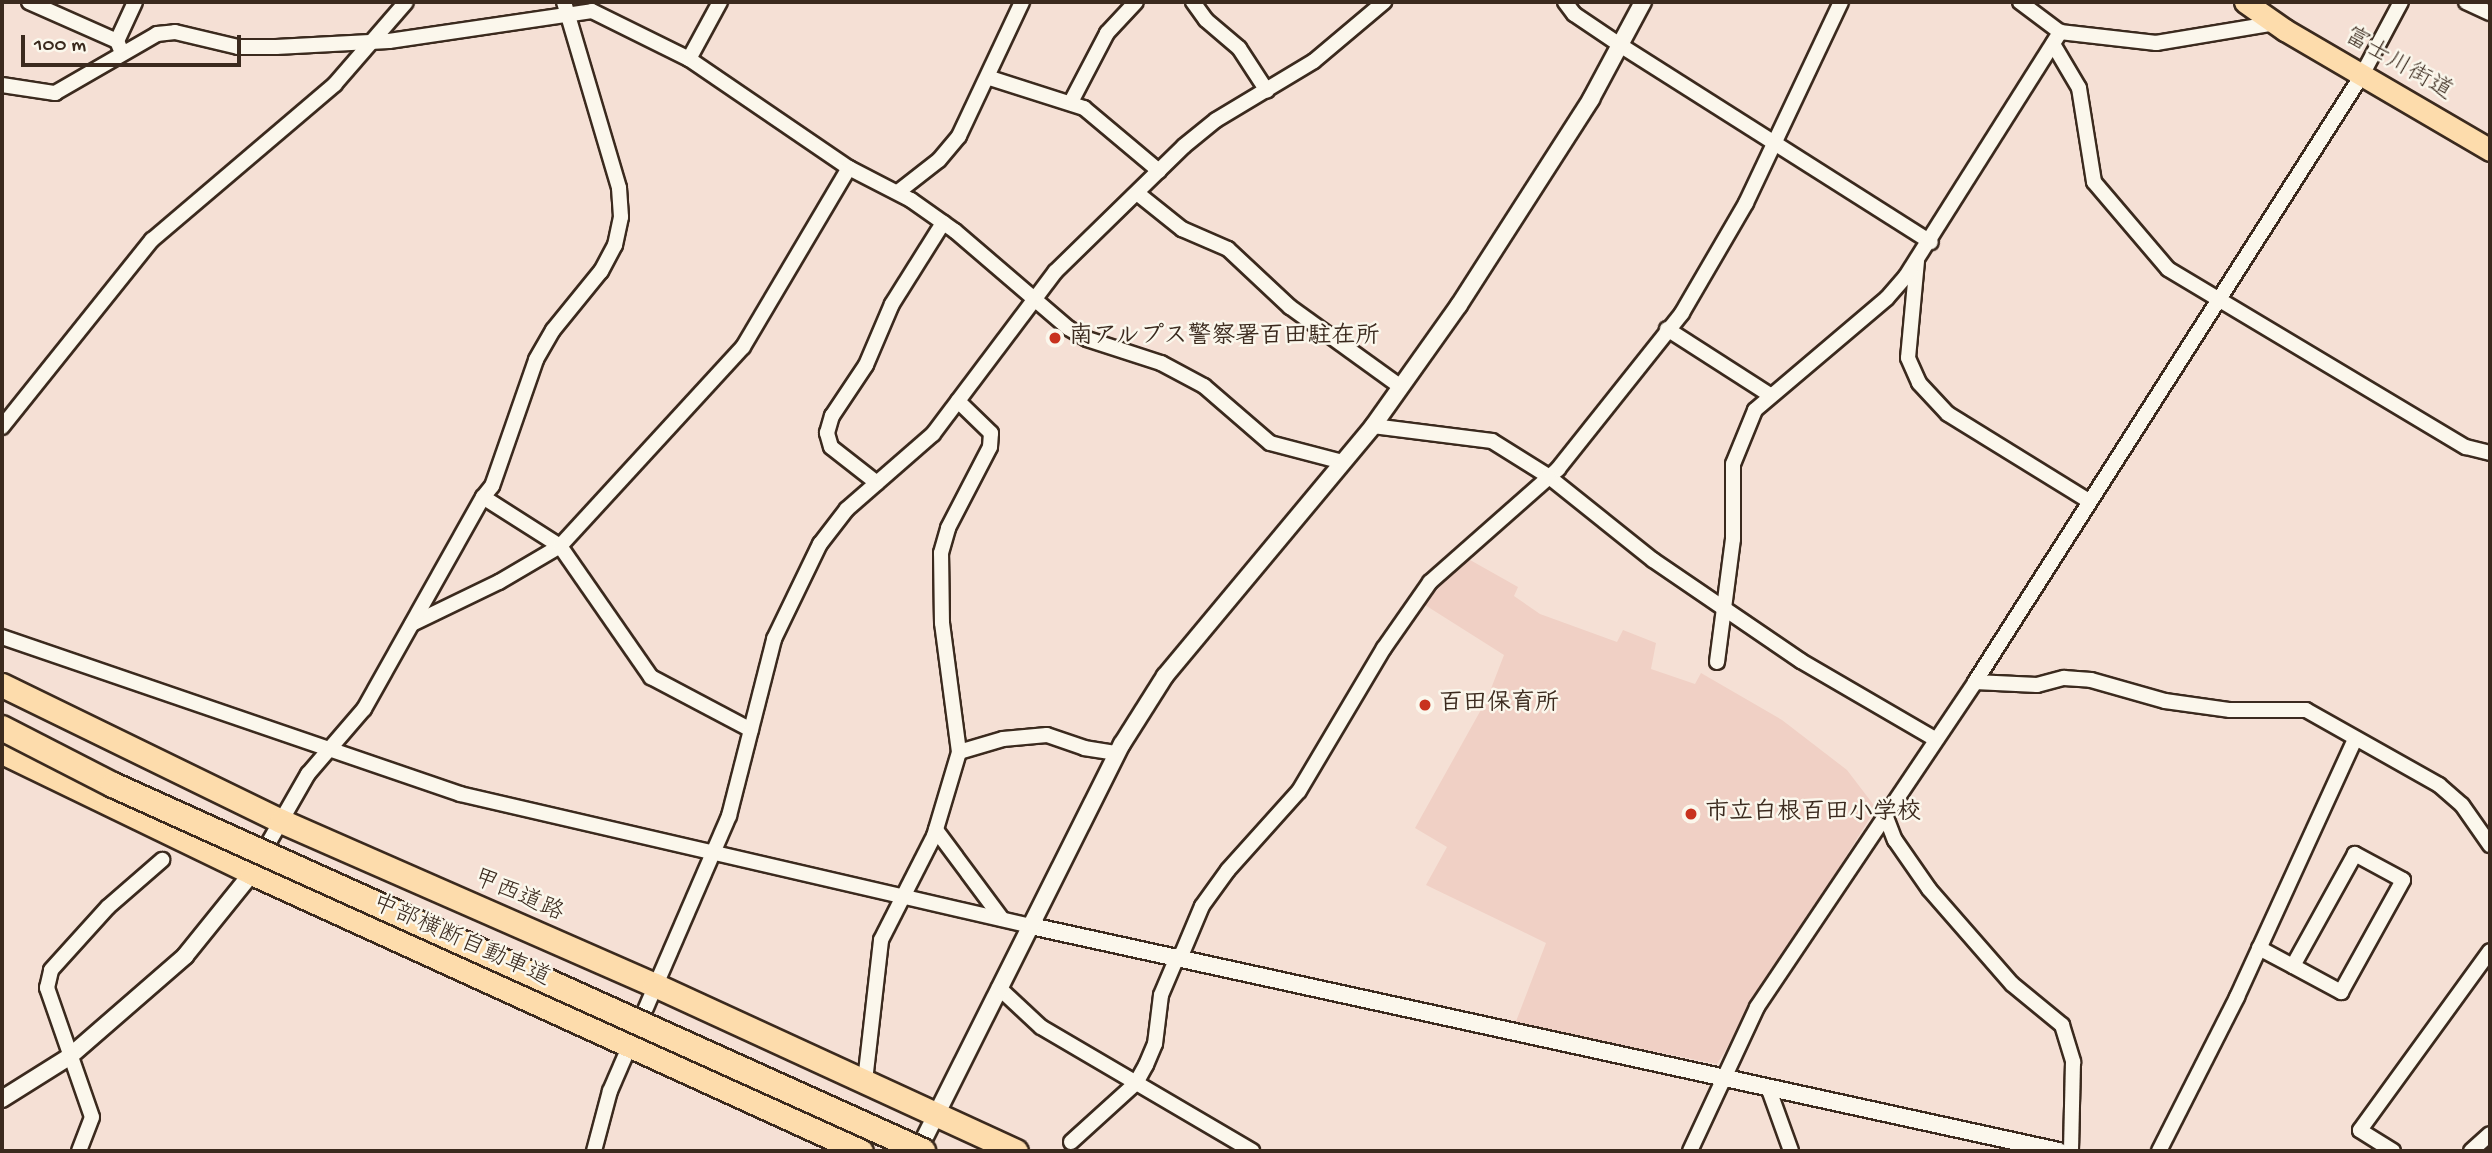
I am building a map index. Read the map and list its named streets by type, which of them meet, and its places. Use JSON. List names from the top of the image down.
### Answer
{
  "streets": {
    "highway": ["甲西道路", "中部横断自動車道"],
    "main road": ["富士川街道"]
  },
  "places": ["南アルプス警察署百田駐在所", "百田保育所", "市立白根百田小学校"],
  "scale_bar": "100 m"
}
